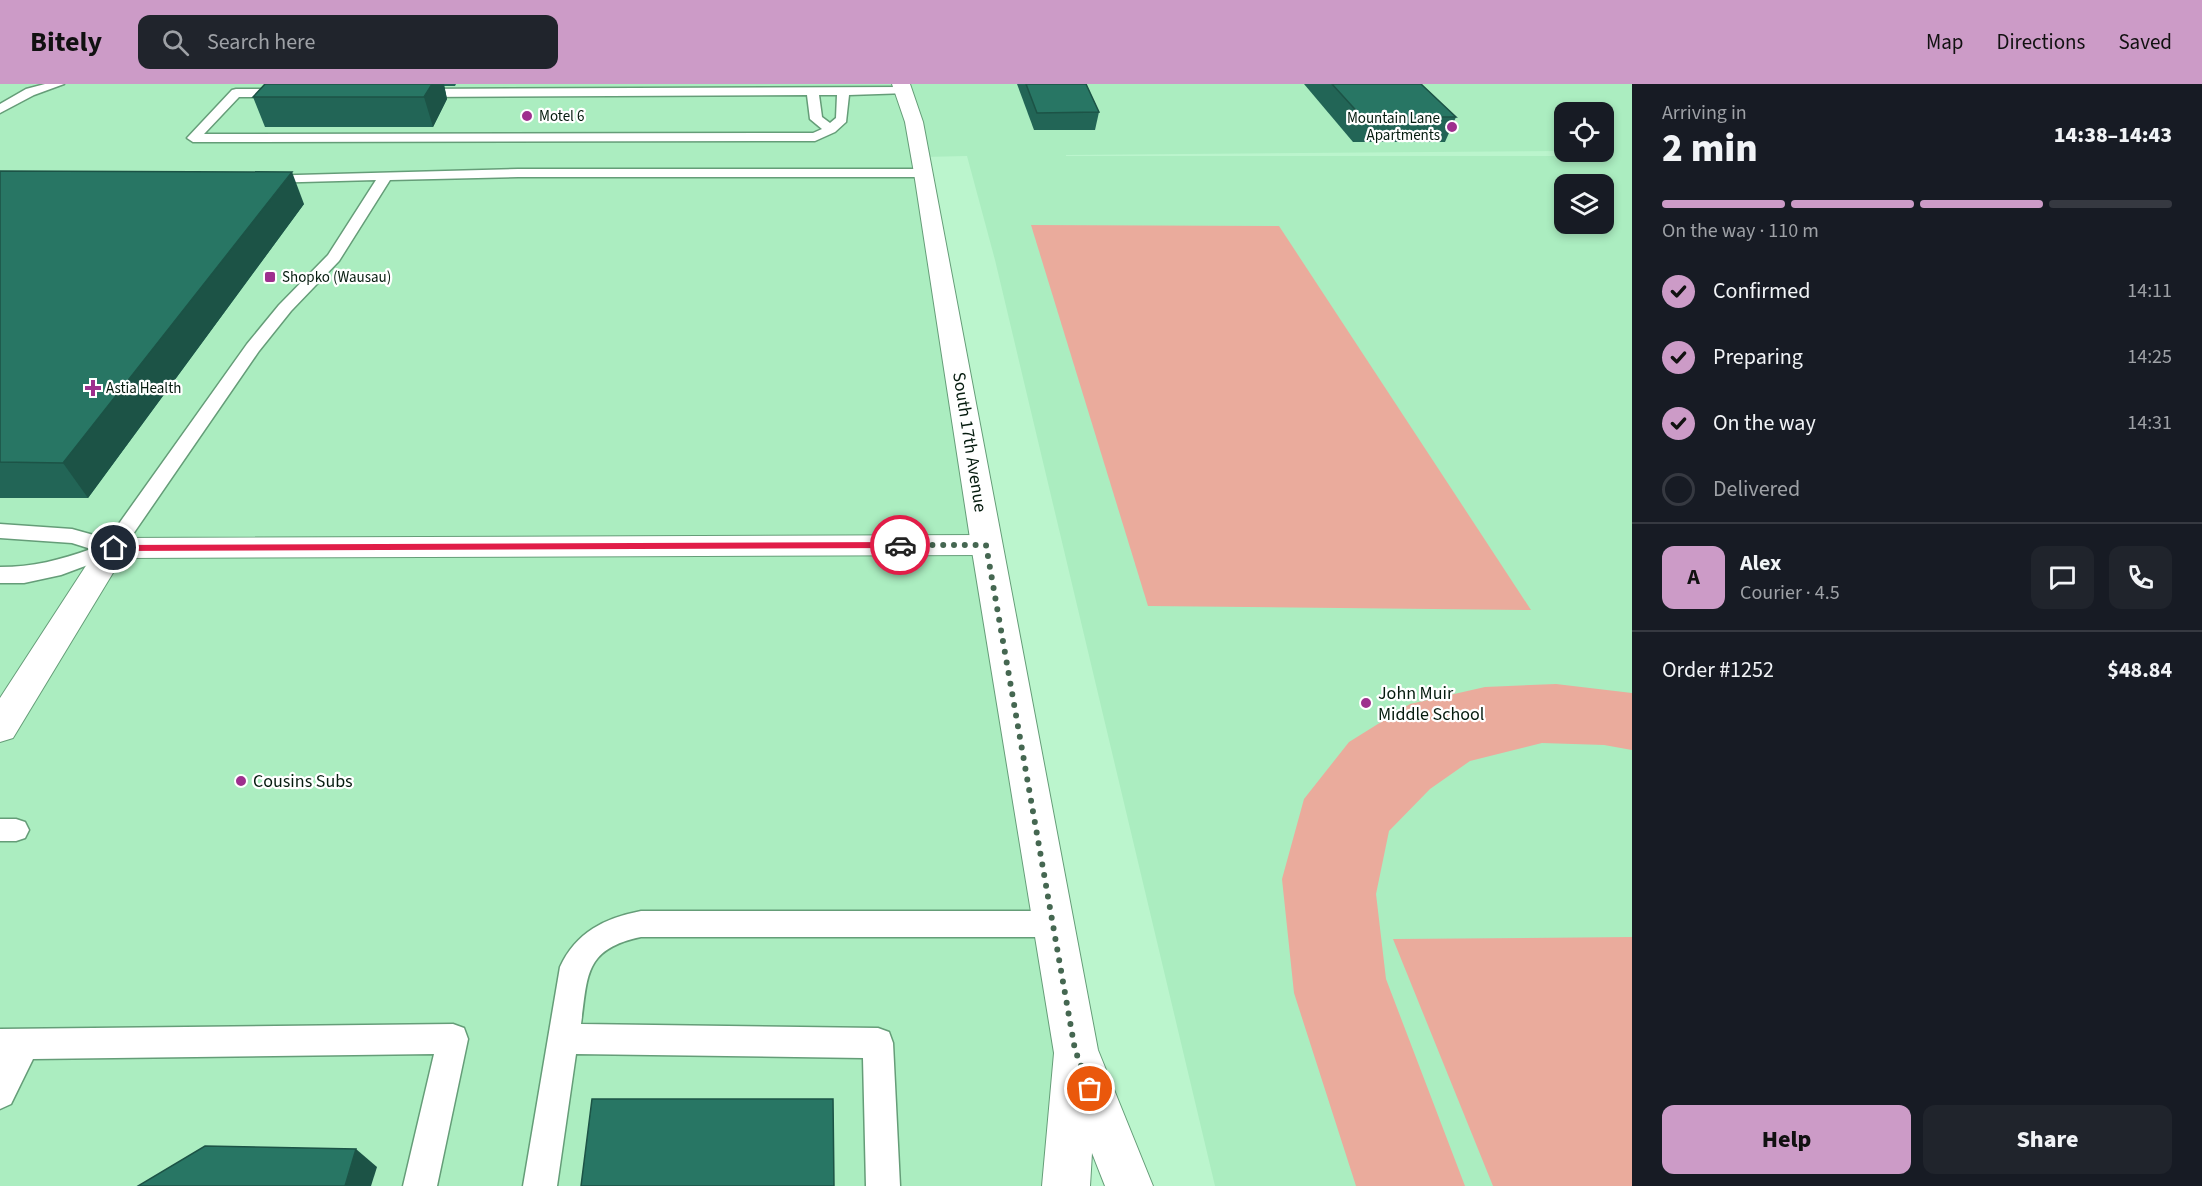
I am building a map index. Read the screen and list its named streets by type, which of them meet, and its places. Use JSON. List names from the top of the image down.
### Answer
{
  "streets": {
    "main road": ["South 17th Avenue"]
  },
  "places": {
    "other": [
      "Motel 6",
      "Mountain Lane Apartments",
      "John Muir Middle School",
      "Cousins Subs"
    ],
    "transit": ["Shopko (Wausau)"],
    "health": ["Astia Health"]
  },
  "page": {
    "header": "Bitely",
    "search": "Search here",
    "nav": ["Map", "Directions", "Saved"],
    "heading": ["2 min", "Arriving in", "14:38–14:43"],
    "panel": [
      "Alex",
      "Courier · 4.5",
      "Order #1252",
      "$48.84"
    ],
    "bar": "On the way · 110 m",
    "list": [
      ["Confirmed", "14:11"],
      ["Preparing", "14:25"],
      ["On the way", "14:31"],
      "Delivered"
    ],
    "round": "A",
    "buttons": ["Help", "Share"]
  }
}
